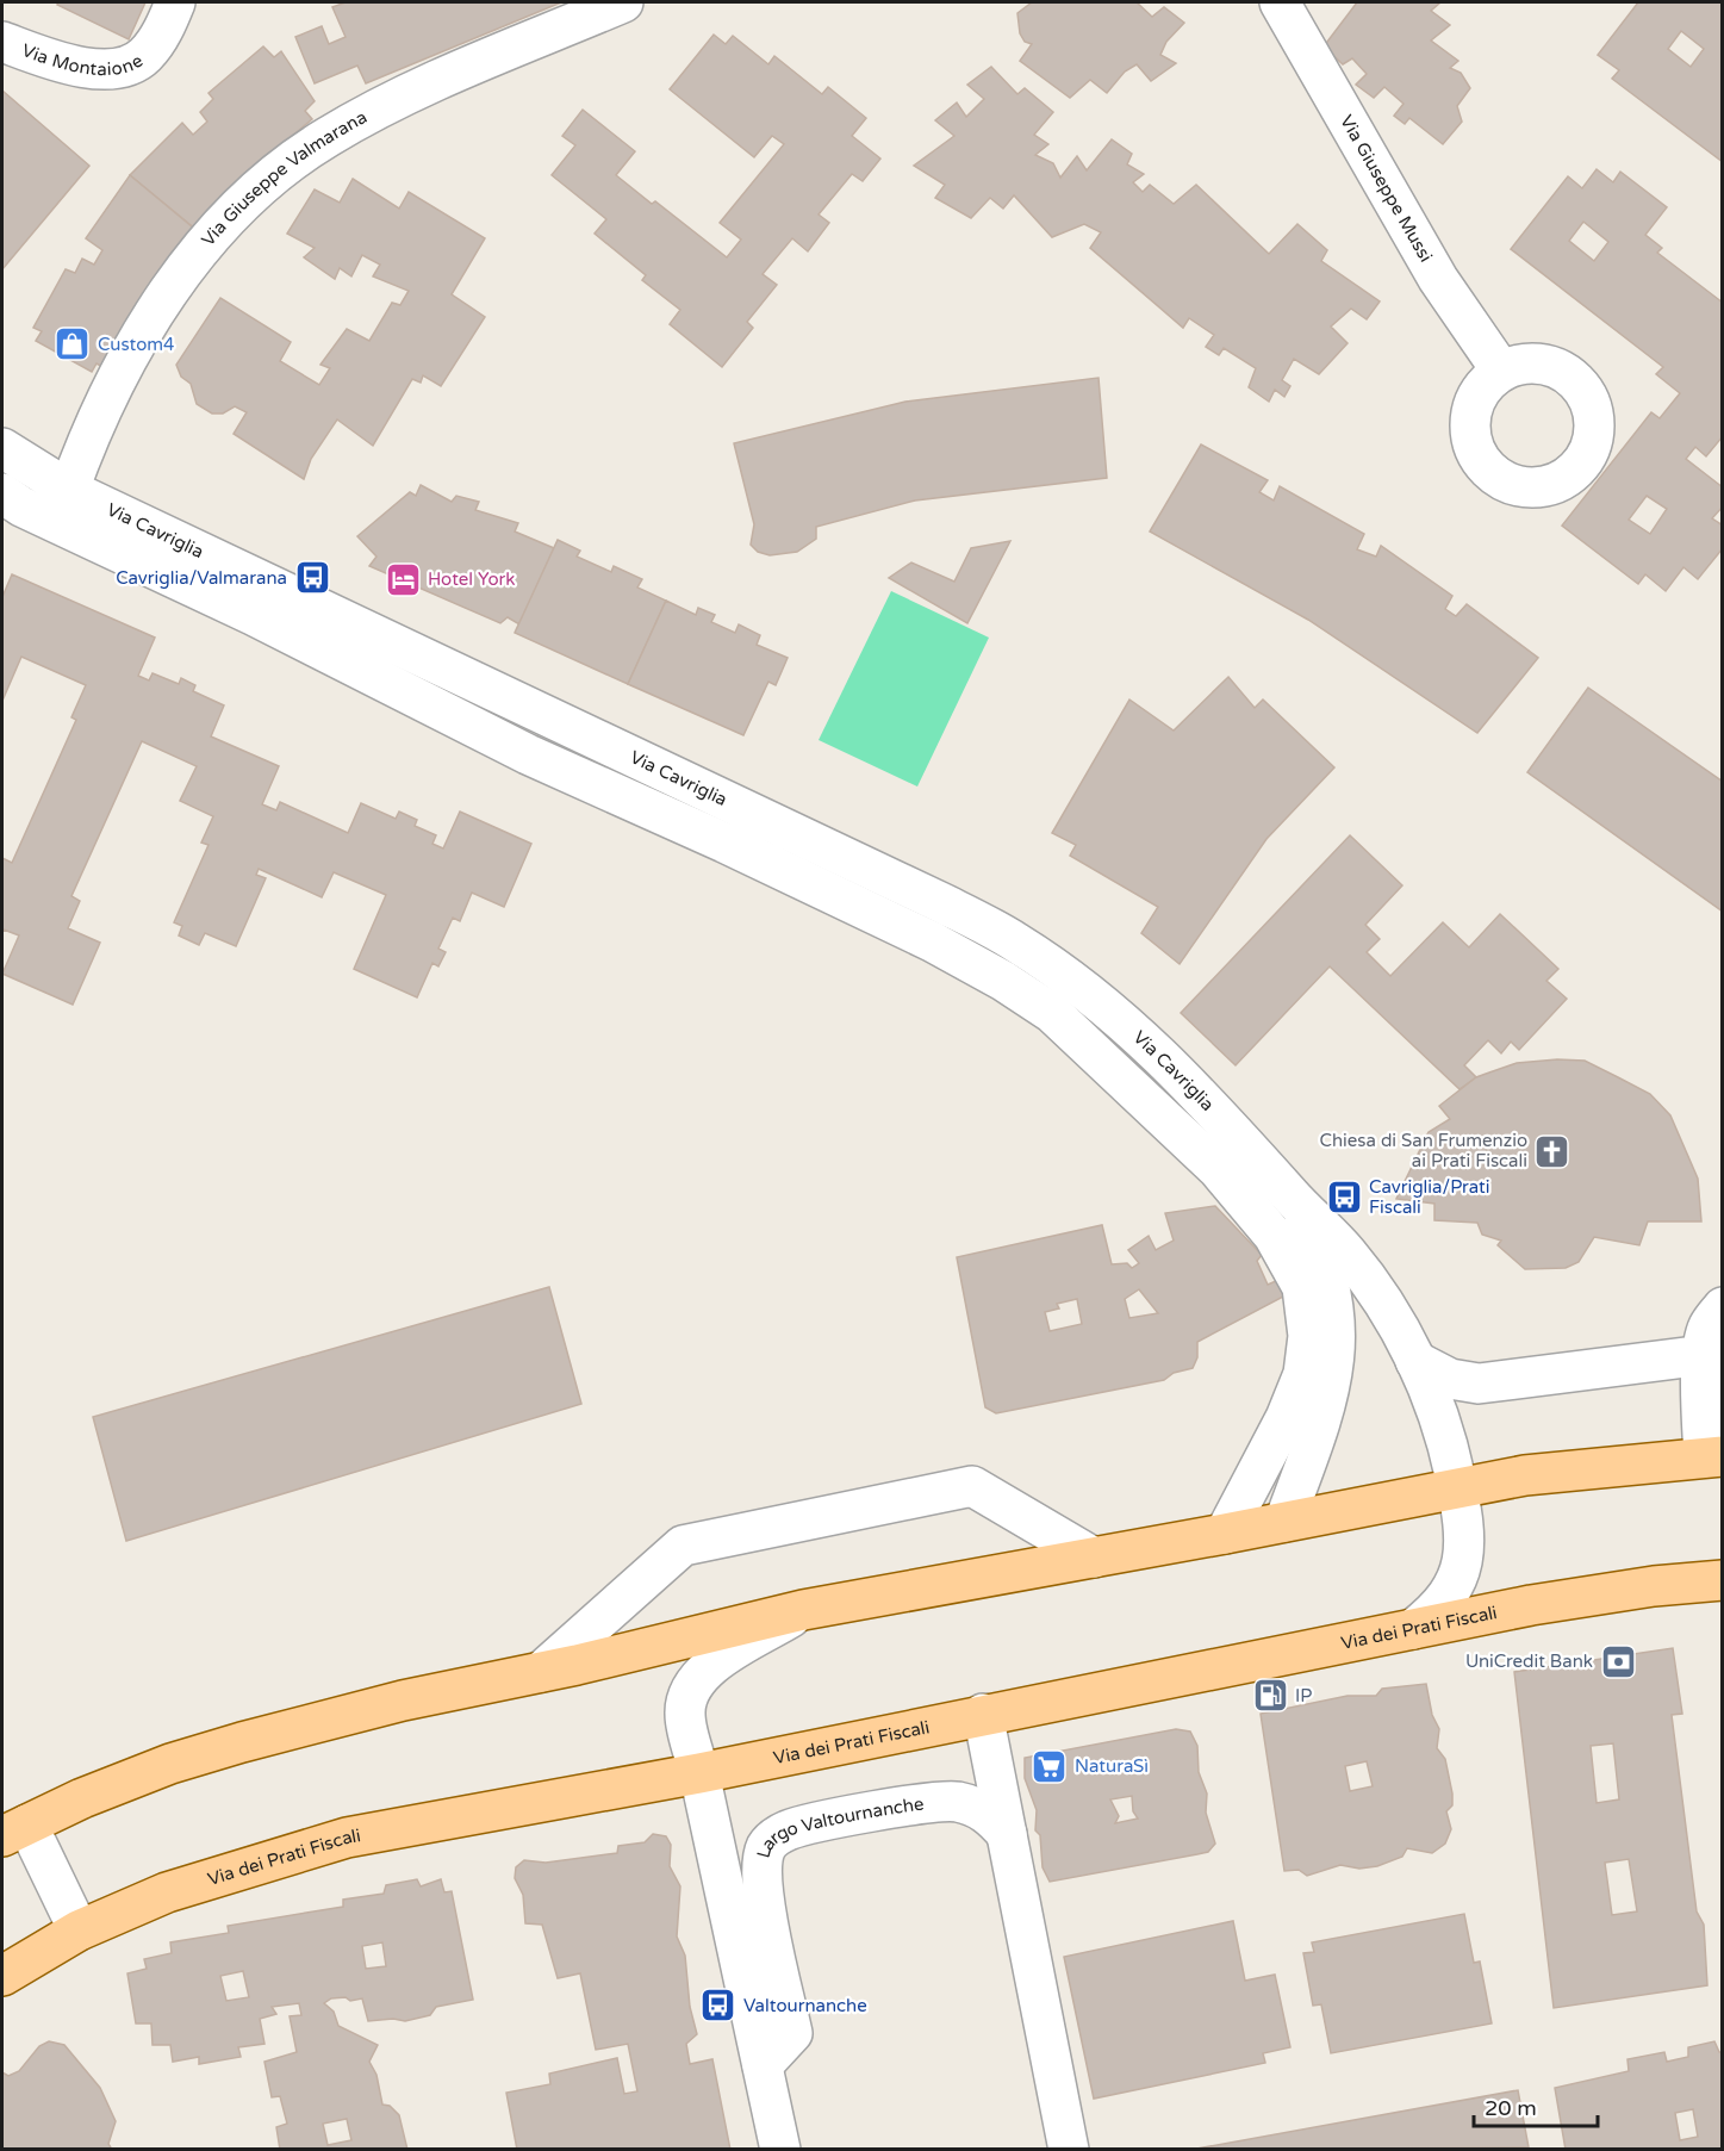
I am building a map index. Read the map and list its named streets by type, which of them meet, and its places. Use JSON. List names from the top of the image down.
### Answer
{
  "streets": {
    "main road": ["Via dei Prati Fiscali"],
    "street": [
      "Via Montaione",
      "Via Giuseppe Valmarana",
      "Via Giuseppe Mussi",
      "Via Cavriglia",
      "Largo Valtournanche"
    ]
  },
  "crossings": [
    ["Via Giuseppe Valmarana", "Via Cavriglia"],
    ["Via Cavriglia", "Via dei Prati Fiscali"]
  ],
  "places": {
    "shop": ["Custom4"],
    "bus stop": ["Cavriglia/Valmarana", "Cavriglia/Prati Fiscali", "Valtournanche"],
    "hotel": ["Hotel York"],
    "church": ["Chiesa di San Frumenzio ai Prati Fiscali"],
    "bank": ["UniCredit Bank"],
    "fuel station": ["IP"],
    "supermarket": ["NaturaSì"]
  },
  "scale_bar": "20 m"
}
